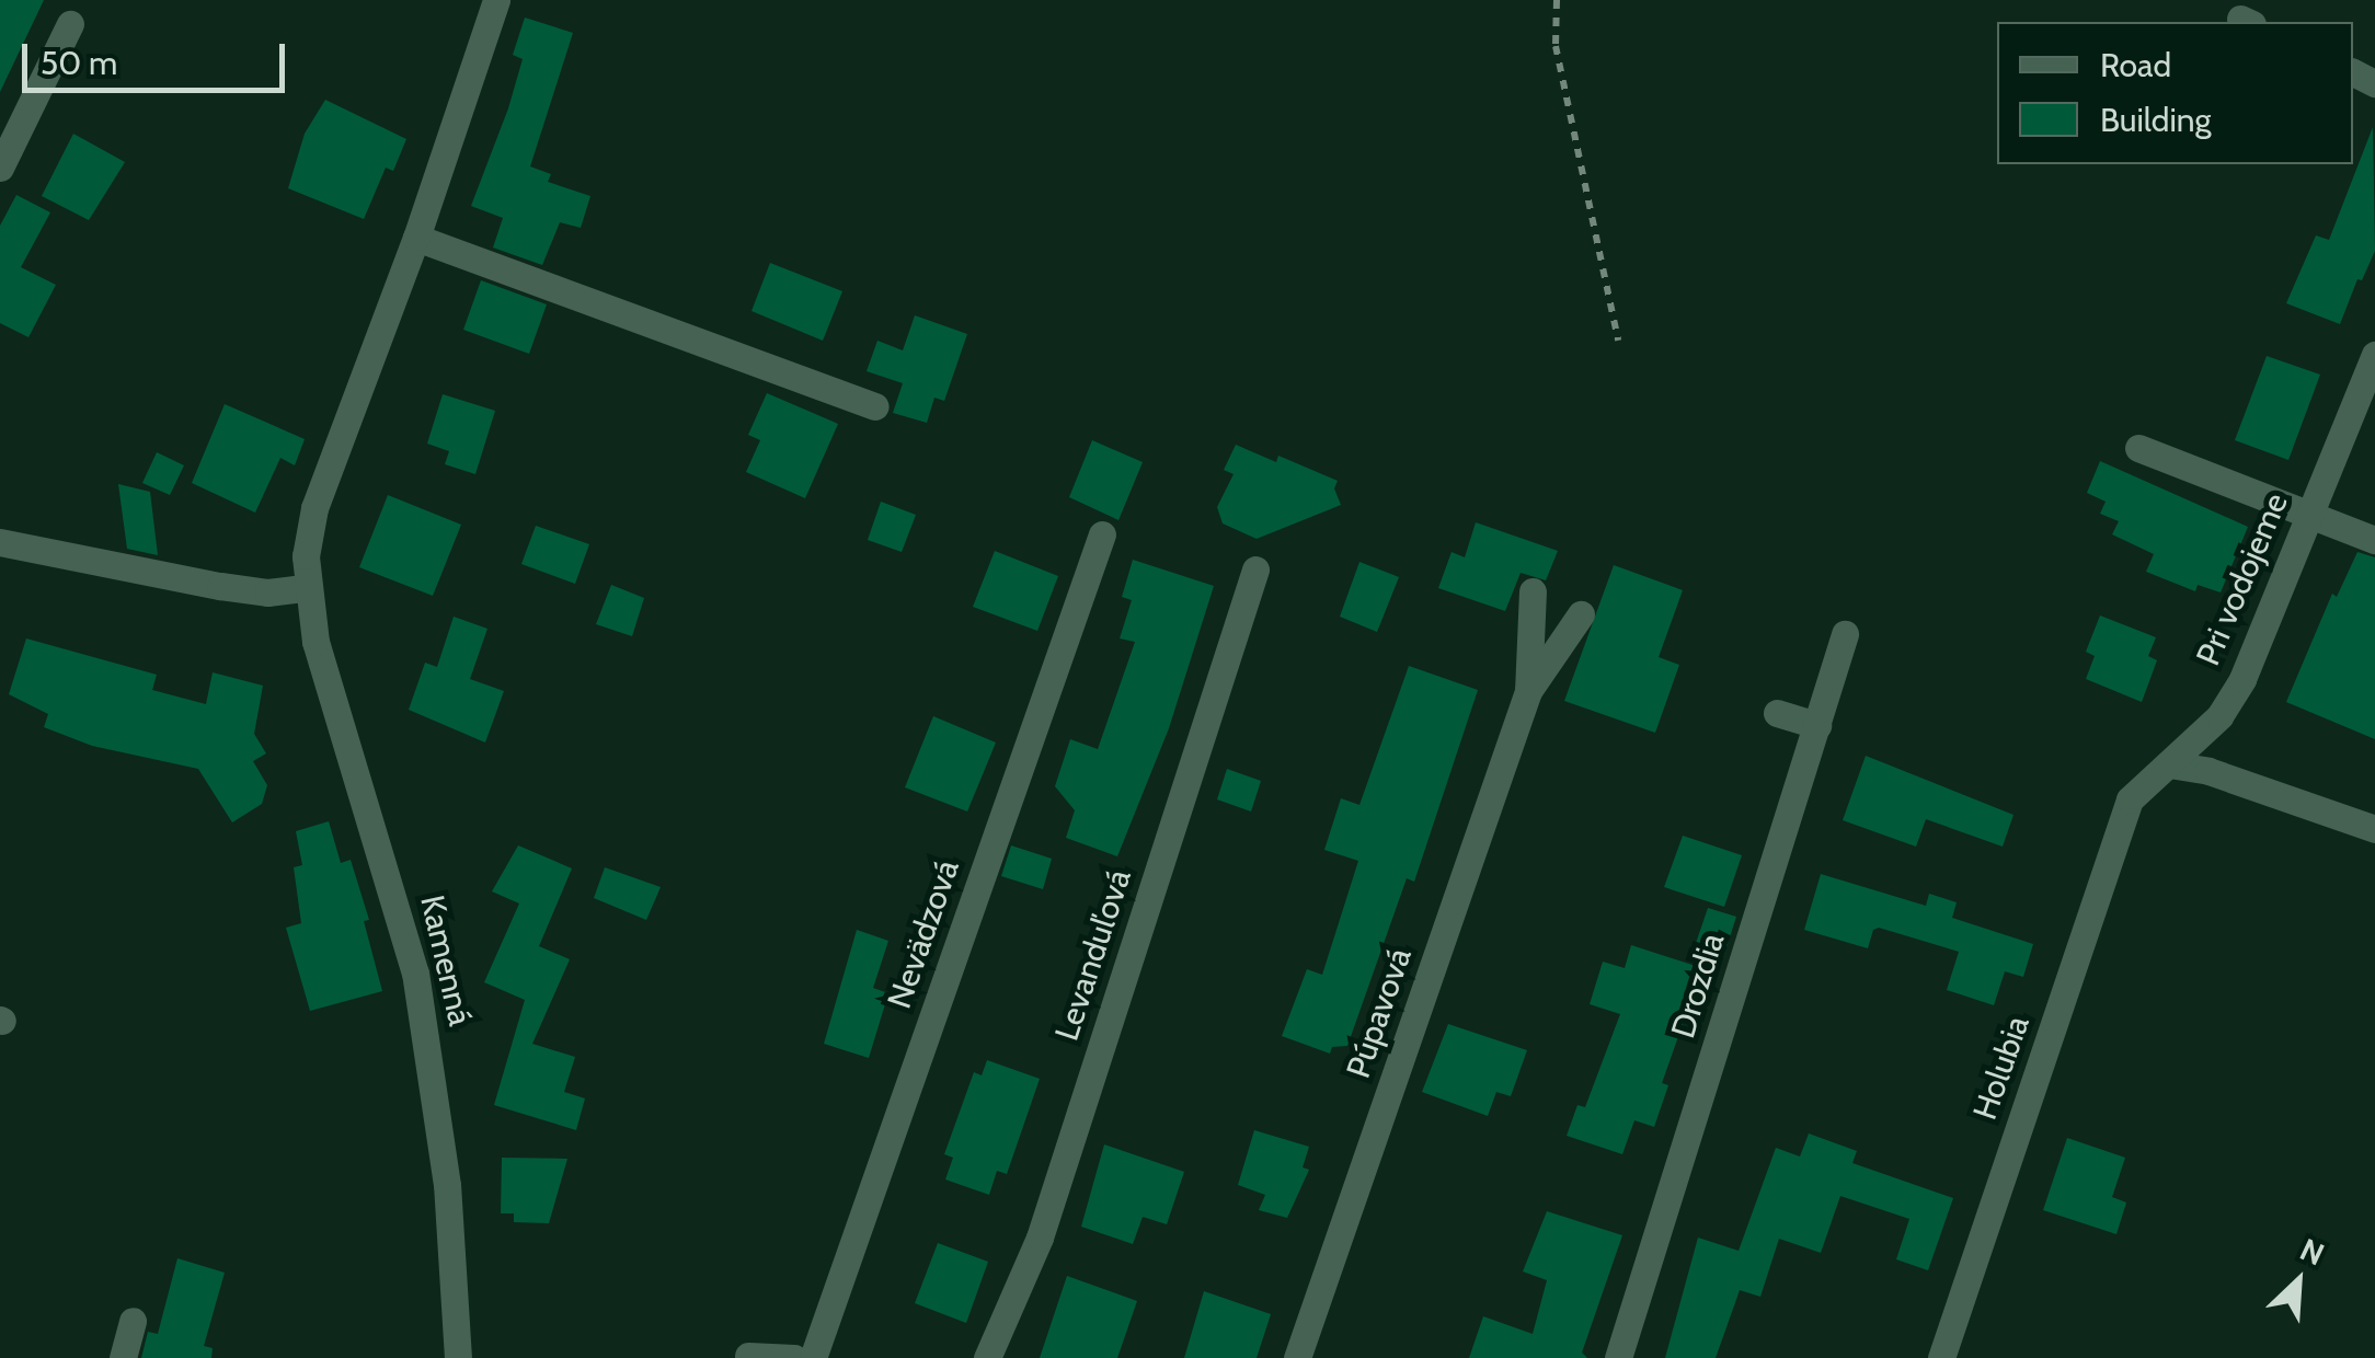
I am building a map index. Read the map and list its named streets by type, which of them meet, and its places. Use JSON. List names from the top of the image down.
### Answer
{
  "streets": {
    "street": [
      "Pri vodojeme",
      "Nevädzová",
      "Levanduľová",
      "Kamenná",
      "Drozdia",
      "Púpavová",
      "Holubia"
    ]
  },
  "crossings": [
    ["Pri vodojeme", "Holubia"]
  ],
  "legend": ["Road", "Building"],
  "scale_bar": "50 m",
  "north": "top right"
}
